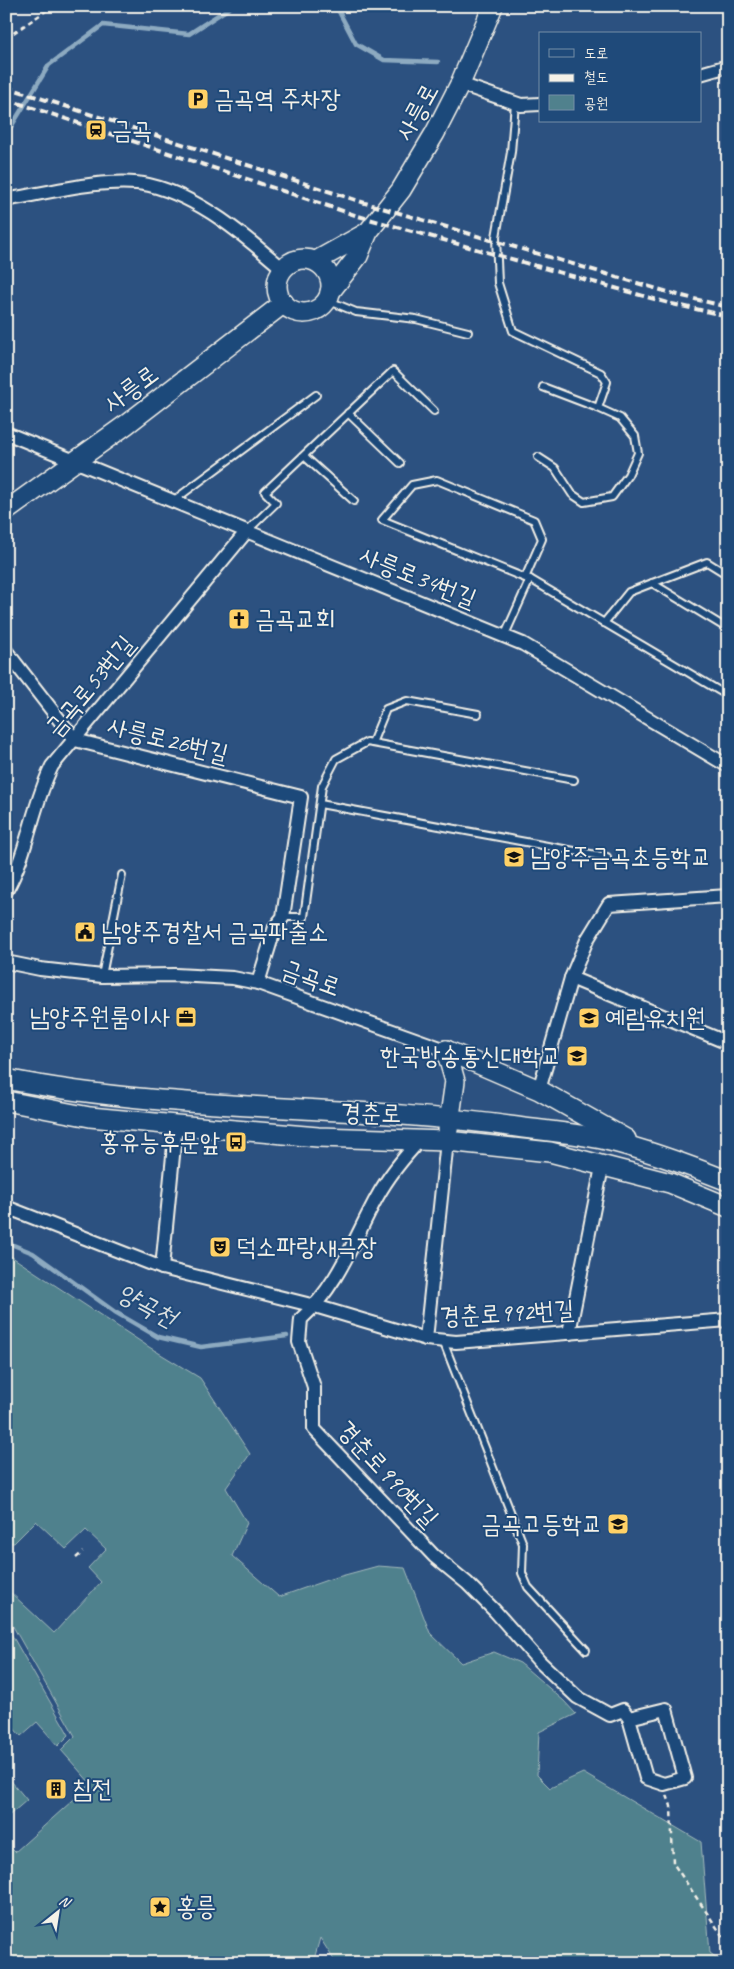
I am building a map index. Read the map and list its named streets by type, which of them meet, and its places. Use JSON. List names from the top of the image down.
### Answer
{
  "streets": {
    "street": [
      "사릉로",
      "사릉로34번길",
      "금곡로53번길",
      "사릉로26번길",
      "금곡로",
      "경춘로",
      "경춘로992번길",
      "경춘로990번길"
    ]
  },
  "crossings": [
    ["사릉로", "사릉로34번길"],
    ["사릉로34번길", "금곡로53번길"],
    ["금곡로53번길", "사릉로26번길"],
    ["경춘로", "경춘로992번길"],
    ["경춘로", "경춘로990번길"]
  ],
  "water": ["양곡천"],
  "places": {
    "parking": ["금곡역 주차장"],
    "station": ["금곡"],
    "church": ["금곡교회"],
    "school or university": [
      "남양주금곡초등학교",
      "예림유치원",
      "한국방송통신대학교",
      "금곡고등학교"
    ],
    "public building": ["남양주경찰서 금곡파출소"],
    "office": ["남양주원룸이사"],
    "bus stop": ["홍유능후문앞"],
    "theatre": ["덕소파랑새극장"],
    "building": ["침전"],
    "place": ["홍릉"]
  },
  "legend": ["도로", "철도", "공원"],
  "north": "top right"
}
